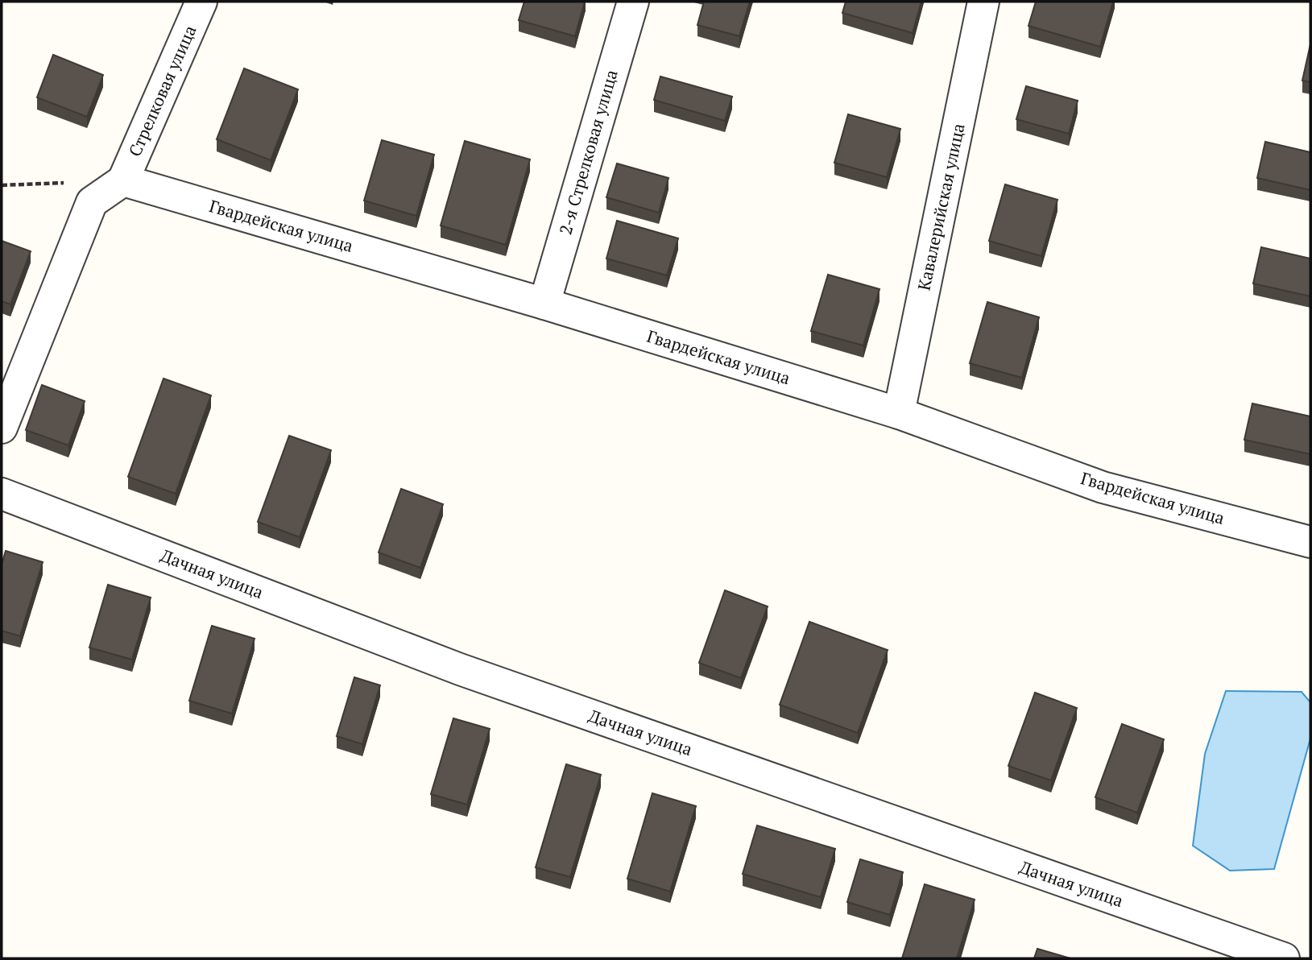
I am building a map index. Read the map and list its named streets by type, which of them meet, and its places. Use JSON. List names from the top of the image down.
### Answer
{
  "streets": {
    "street": [
      "Стрелковая улица",
      "2-я Стрелковая улица",
      "Кавалерийская улица",
      "Гвардейская улица",
      "Дачная улица"
    ]
  },
  "crossings": [
    ["Стрелковая улица", "Гвардейская улица"],
    ["2-я Стрелковая улица", "Гвардейская улица"],
    ["Кавалерийская улица", "Гвардейская улица"]
  ]
}
